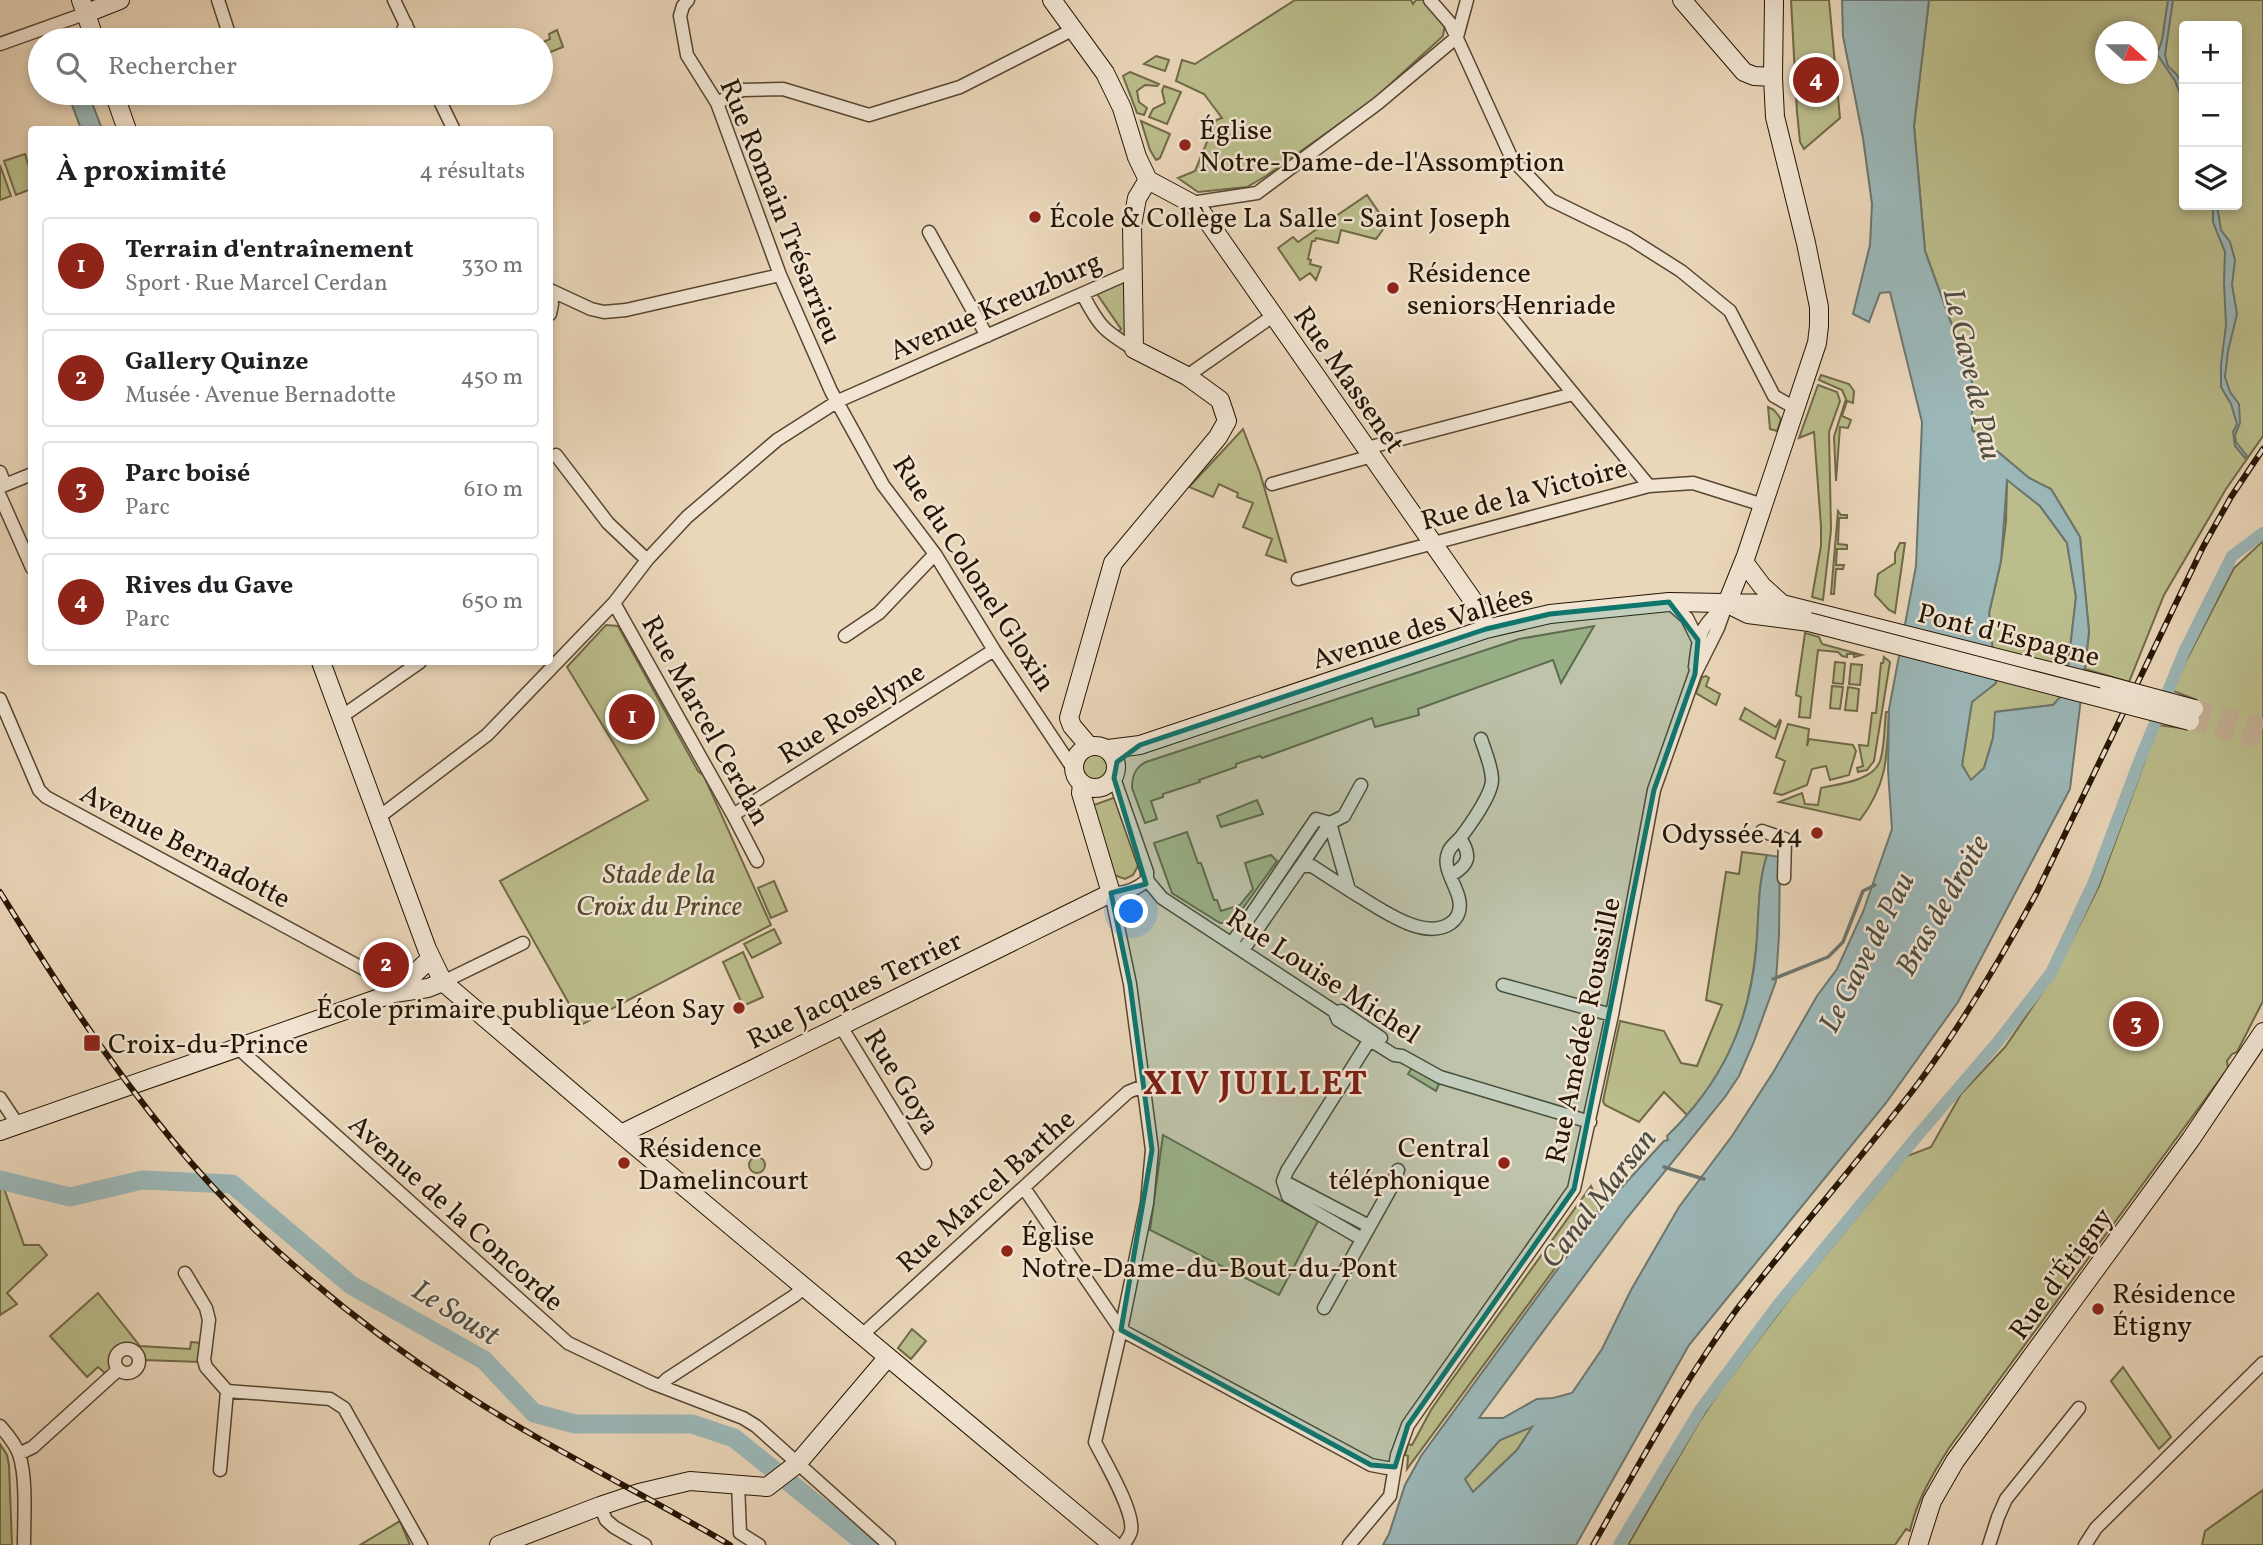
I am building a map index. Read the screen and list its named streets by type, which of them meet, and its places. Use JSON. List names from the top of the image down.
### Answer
{
  "streets": {
    "street": [
      "Rue Romain Trésarrieu",
      "Avenue Kreuzburg",
      "Rue Massenet",
      "Rue de la Victoire",
      "Rue du Colonel Gloxin",
      "Avenue des Vallées",
      "Pont d'Espagne",
      "Rue Roselyne",
      "Rue Marcel Cerdan",
      "Avenue Bernadotte",
      "Rue Louise Michel",
      "Rue Jacques Terrier",
      "Rue Amédée Roussille",
      "Rue Goya",
      "Rue Marcel Barthe",
      "Avenue de la Concorde",
      "Rue d'Étigny"
    ]
  },
  "crossings": [
    ["Rue Romain Trésarrieu", "Avenue Kreuzburg"],
    ["Rue Romain Trésarrieu", "Rue du Colonel Gloxin"],
    ["Avenue Kreuzburg", "Rue du Colonel Gloxin"],
    ["Avenue Kreuzburg", "Rue Marcel Cerdan"],
    ["Rue Massenet", "Rue de la Victoire"],
    ["Rue Massenet", "Avenue des Vallées"],
    ["Rue du Colonel Gloxin", "Avenue des Vallées"],
    ["Rue du Colonel Gloxin", "Rue Roselyne"],
    ["Rue du Colonel Gloxin", "Rue Jacques Terrier"],
    ["Rue du Colonel Gloxin", "Rue Marcel Barthe"],
    ["Avenue des Vallées", "Pont d'Espagne"],
    ["Avenue des Vallées", "Rue Amédée Roussille"],
    ["Rue Roselyne", "Rue Marcel Cerdan"],
    ["Rue Louise Michel", "Rue Amédée Roussille"],
    ["Rue Jacques Terrier", "Rue Goya"]
  ],
  "districts": ["XIV JUILLET"],
  "water": [
    "Le Gave de Pau",
    "Bras de droite",
    "Canal Marsan",
    "Le Soust"
  ],
  "parks": ["Stade de la Croix du Prince"],
  "places": {
    "other": [
      "Église Notre-Dame-de-l'Assomption",
      "École & Collège La Salle - Saint Joseph",
      "Résidence seniors Henriade",
      "Odyssée 44",
      "École primaire publique Léon Say",
      "Résidence Damelincourt",
      "Central téléphonique",
      "Église Notre-Dame-du-Bout-du-Pont",
      "Résidence Étigny"
    ],
    "transit": ["Croix-du-Prince"]
  },
  "north": "right",
  "page": {
    "map_buttons": ["+", "−"],
    "search": "Rechercher",
    "pins": [
      "4",
      "1",
      "2",
      "3"
    ],
    "heading": ["À proximité", "4 résultats"],
    "list": [
      {
        "mark": "1",
        "name": "Terrain d'entraînement",
        "note": "Sport · Rue Marcel Cerdan",
        "value": "330 m"
      },
      {
        "mark": "2",
        "name": "Gallery Quinze",
        "note": "Musée · Avenue Bernadotte",
        "value": "450 m"
      },
      {
        "mark": "3",
        "name": "Parc boisé",
        "note": "Parc",
        "value": "610 m"
      },
      {
        "mark": "4",
        "name": "Rives du Gave",
        "note": "Parc",
        "value": "650 m"
      }
    ]
  }
}
